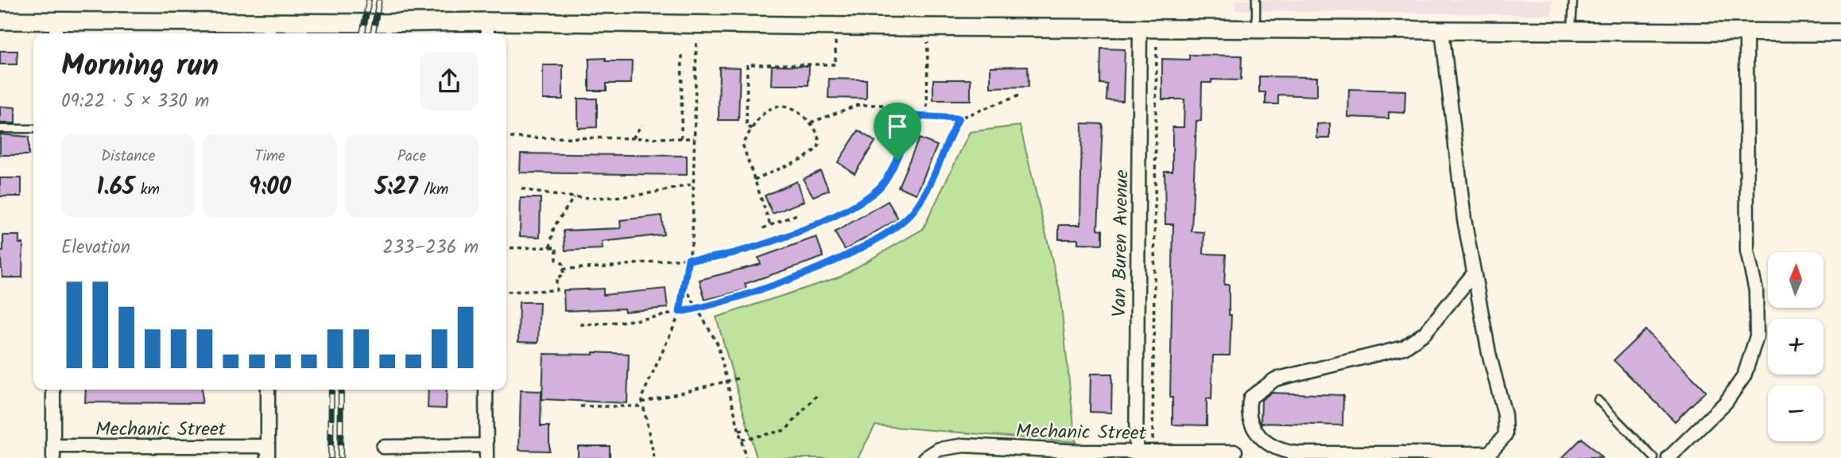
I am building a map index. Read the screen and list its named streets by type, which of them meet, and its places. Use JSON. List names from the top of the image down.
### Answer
{
  "streets": {
    "street": ["Van Buren Avenue", "Mechanic Street"]
  },
  "crossings": [
    ["Van Buren Avenue", "Mechanic Street"]
  ],
  "north": "top",
  "page": {
    "heading": ["Morning run", "09:22 · 5 × 330 m"],
    "stats": [
      ["Distance", "1.65 km"],
      ["Time", "9:00"],
      ["Pace", "5:27 /km"]
    ],
    "chart": ["Elevation", "233–236 m"],
    "map_buttons": ["+", "−"]
  }
}
